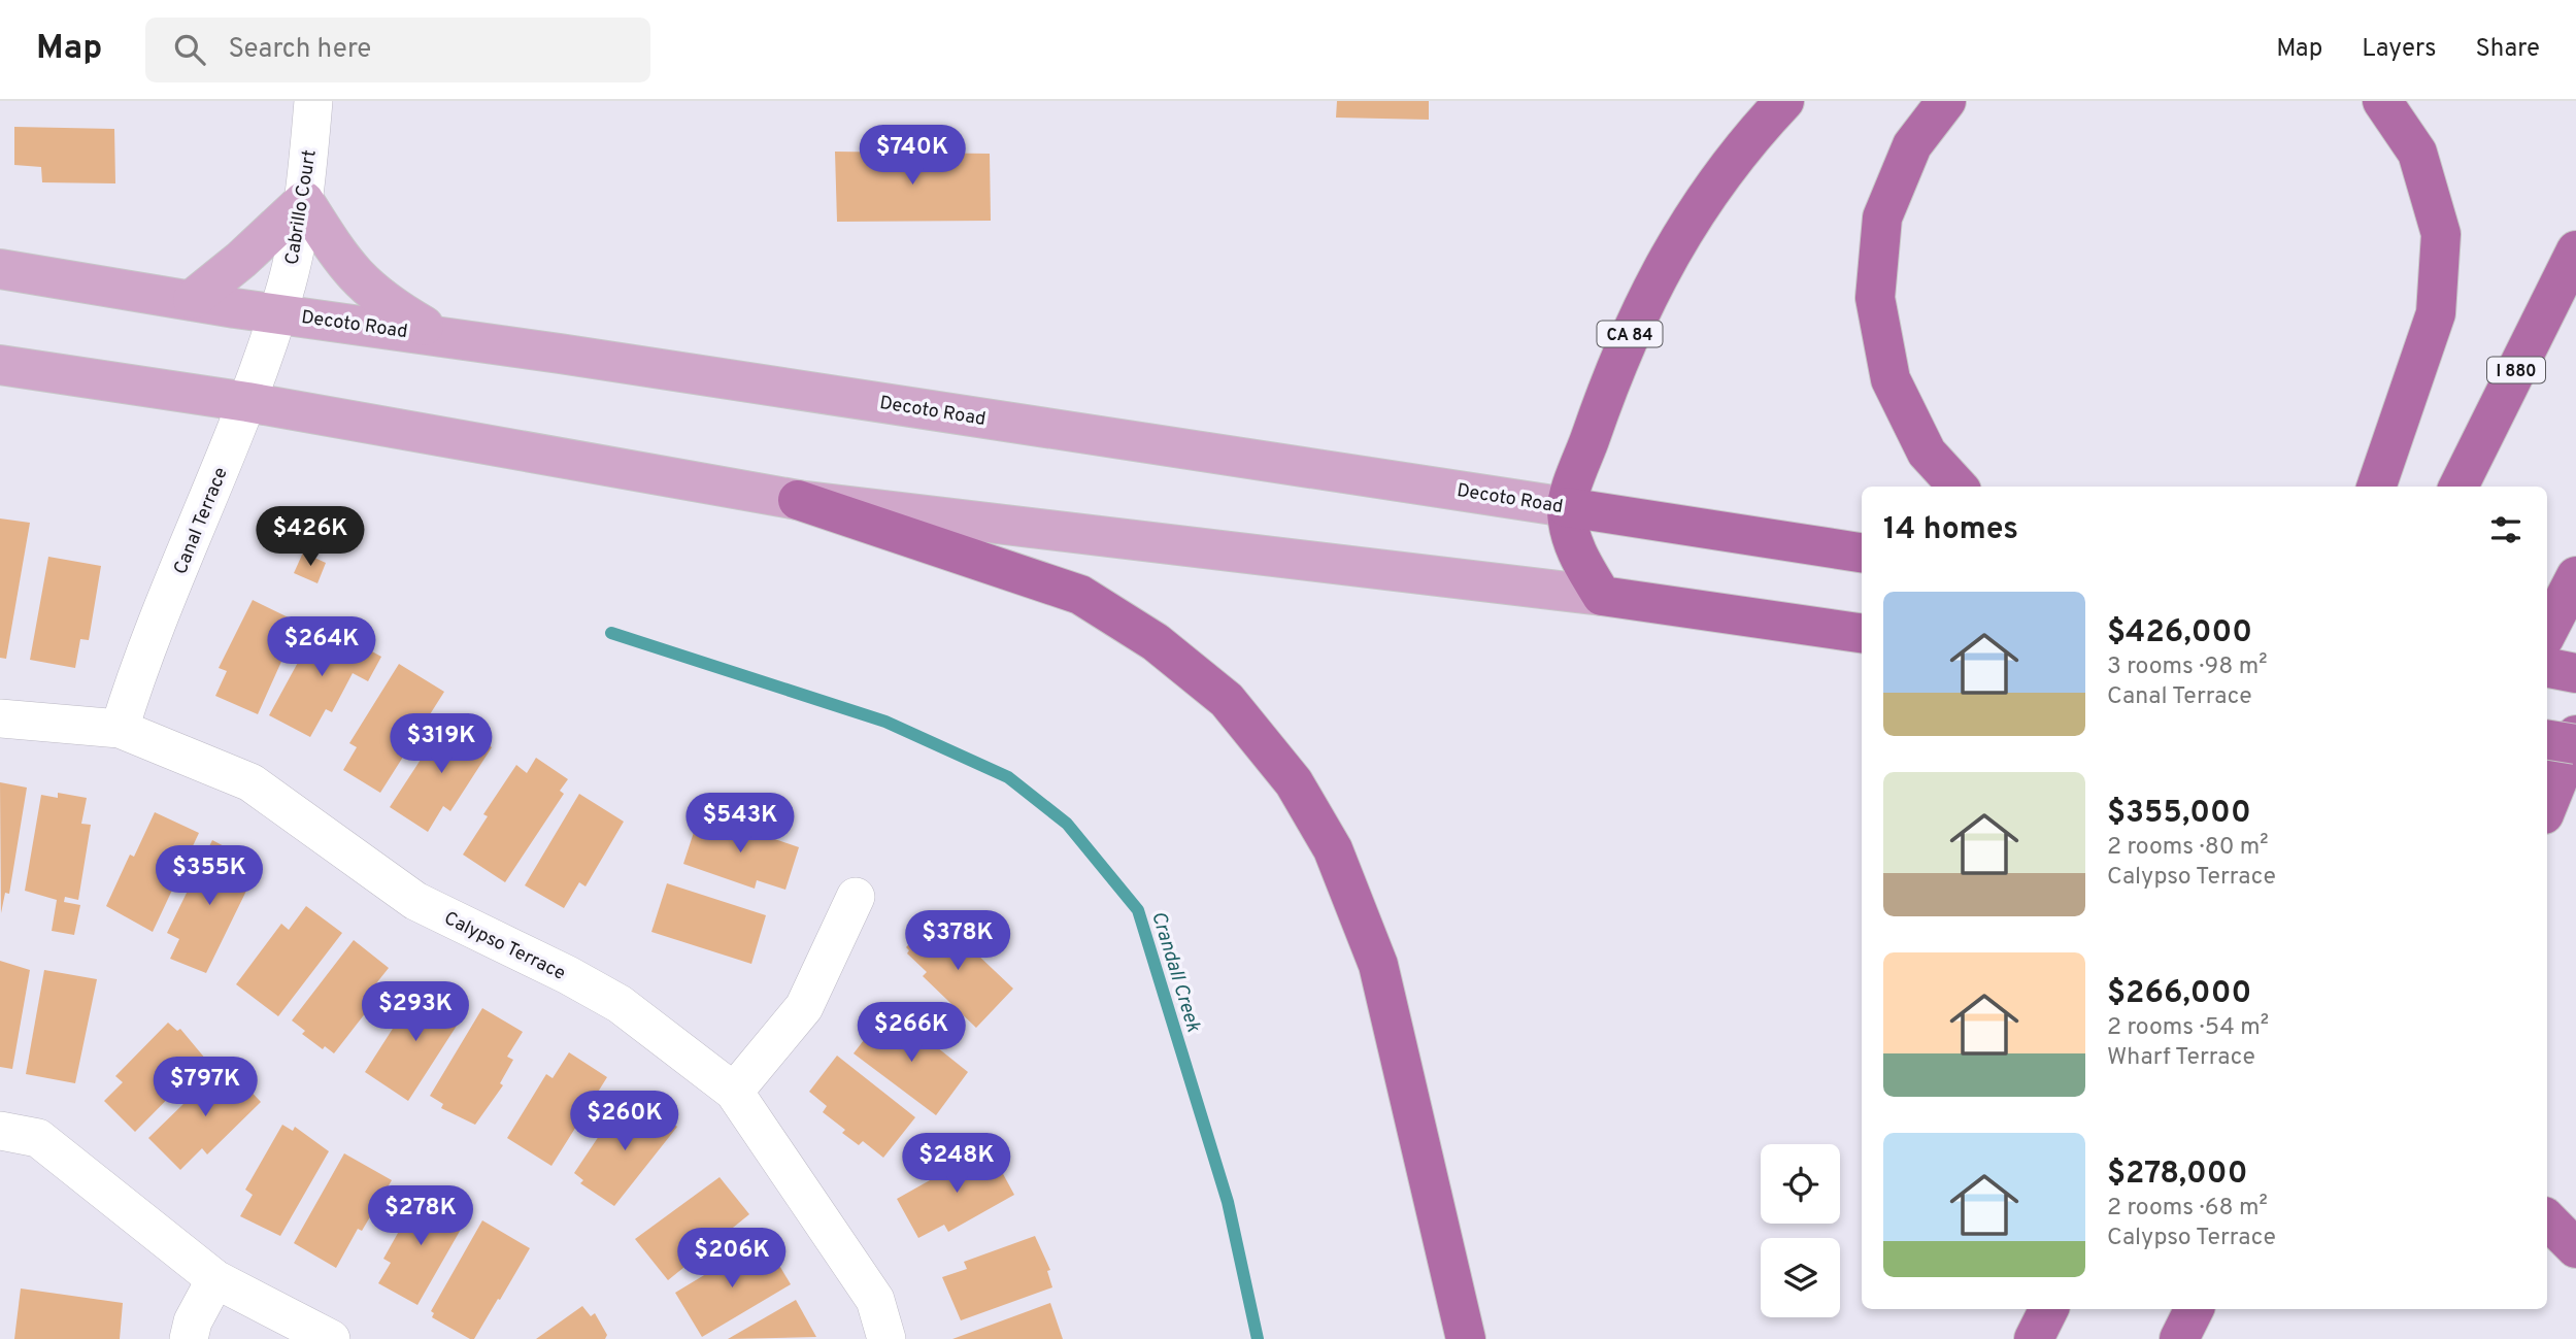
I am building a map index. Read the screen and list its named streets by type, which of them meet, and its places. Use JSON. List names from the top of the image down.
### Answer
{
  "streets": {
    "highway": ["Decoto Road", "CA 84", "I 880"],
    "street": ["Cabrillo Court", "Canal Terrace", "Calypso Terrace"]
  },
  "crossings": [
    ["Cabrillo Court", "Decoto Road"],
    ["Cabrillo Court", "Canal Terrace"],
    ["Decoto Road", "CA 84"],
    ["Decoto Road", "Canal Terrace"],
    ["Canal Terrace", "Calypso Terrace"]
  ],
  "water": ["Crandall Creek"],
  "page": {
    "header": "Map",
    "search": "Search here",
    "nav": ["Map", "Layers", "Share"],
    "price": [
      "$740K",
      "$426K",
      "$264K",
      "$319K",
      "$543K",
      "$355K",
      "$378K",
      "$293K",
      "$266K",
      "$797K",
      "$260K",
      "$248K",
      "$278K",
      "$206K"
    ],
    "heading": "14 homes",
    "list": [
      {
        "name": "$426,000",
        "note": "3 rooms · 98 m² · Canal Terrace"
      },
      {
        "name": "$355,000",
        "note": "2 rooms · 80 m² · Calypso Terrace"
      },
      {
        "name": "$266,000",
        "note": "2 rooms · 54 m² · Wharf Terrace"
      },
      {
        "name": "$278,000",
        "note": "2 rooms · 68 m² · Calypso Terrace"
      }
    ]
  }
}
